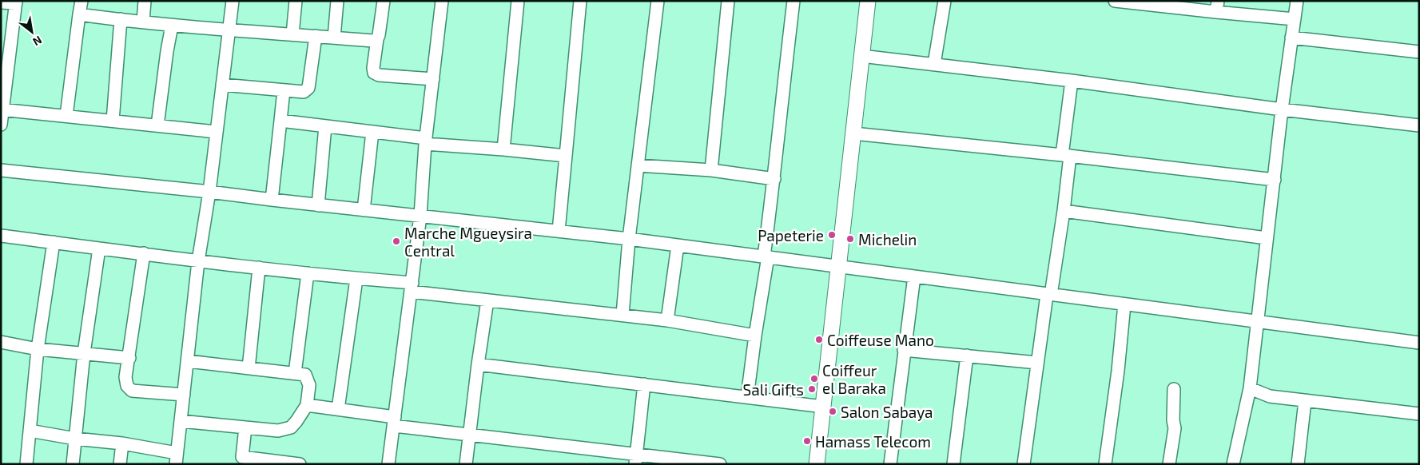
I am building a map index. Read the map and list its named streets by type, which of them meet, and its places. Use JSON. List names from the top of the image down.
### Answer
{
  "places": [
    "Papeterie",
    "Michelin",
    "Marche Mgueysira Central",
    "Coiffeuse Mano",
    "Coiffeur el Baraka",
    "Sali Gifts",
    "Salon Sabaya",
    "Hamass Telecom"
  ],
  "north": "bottom right"
}
